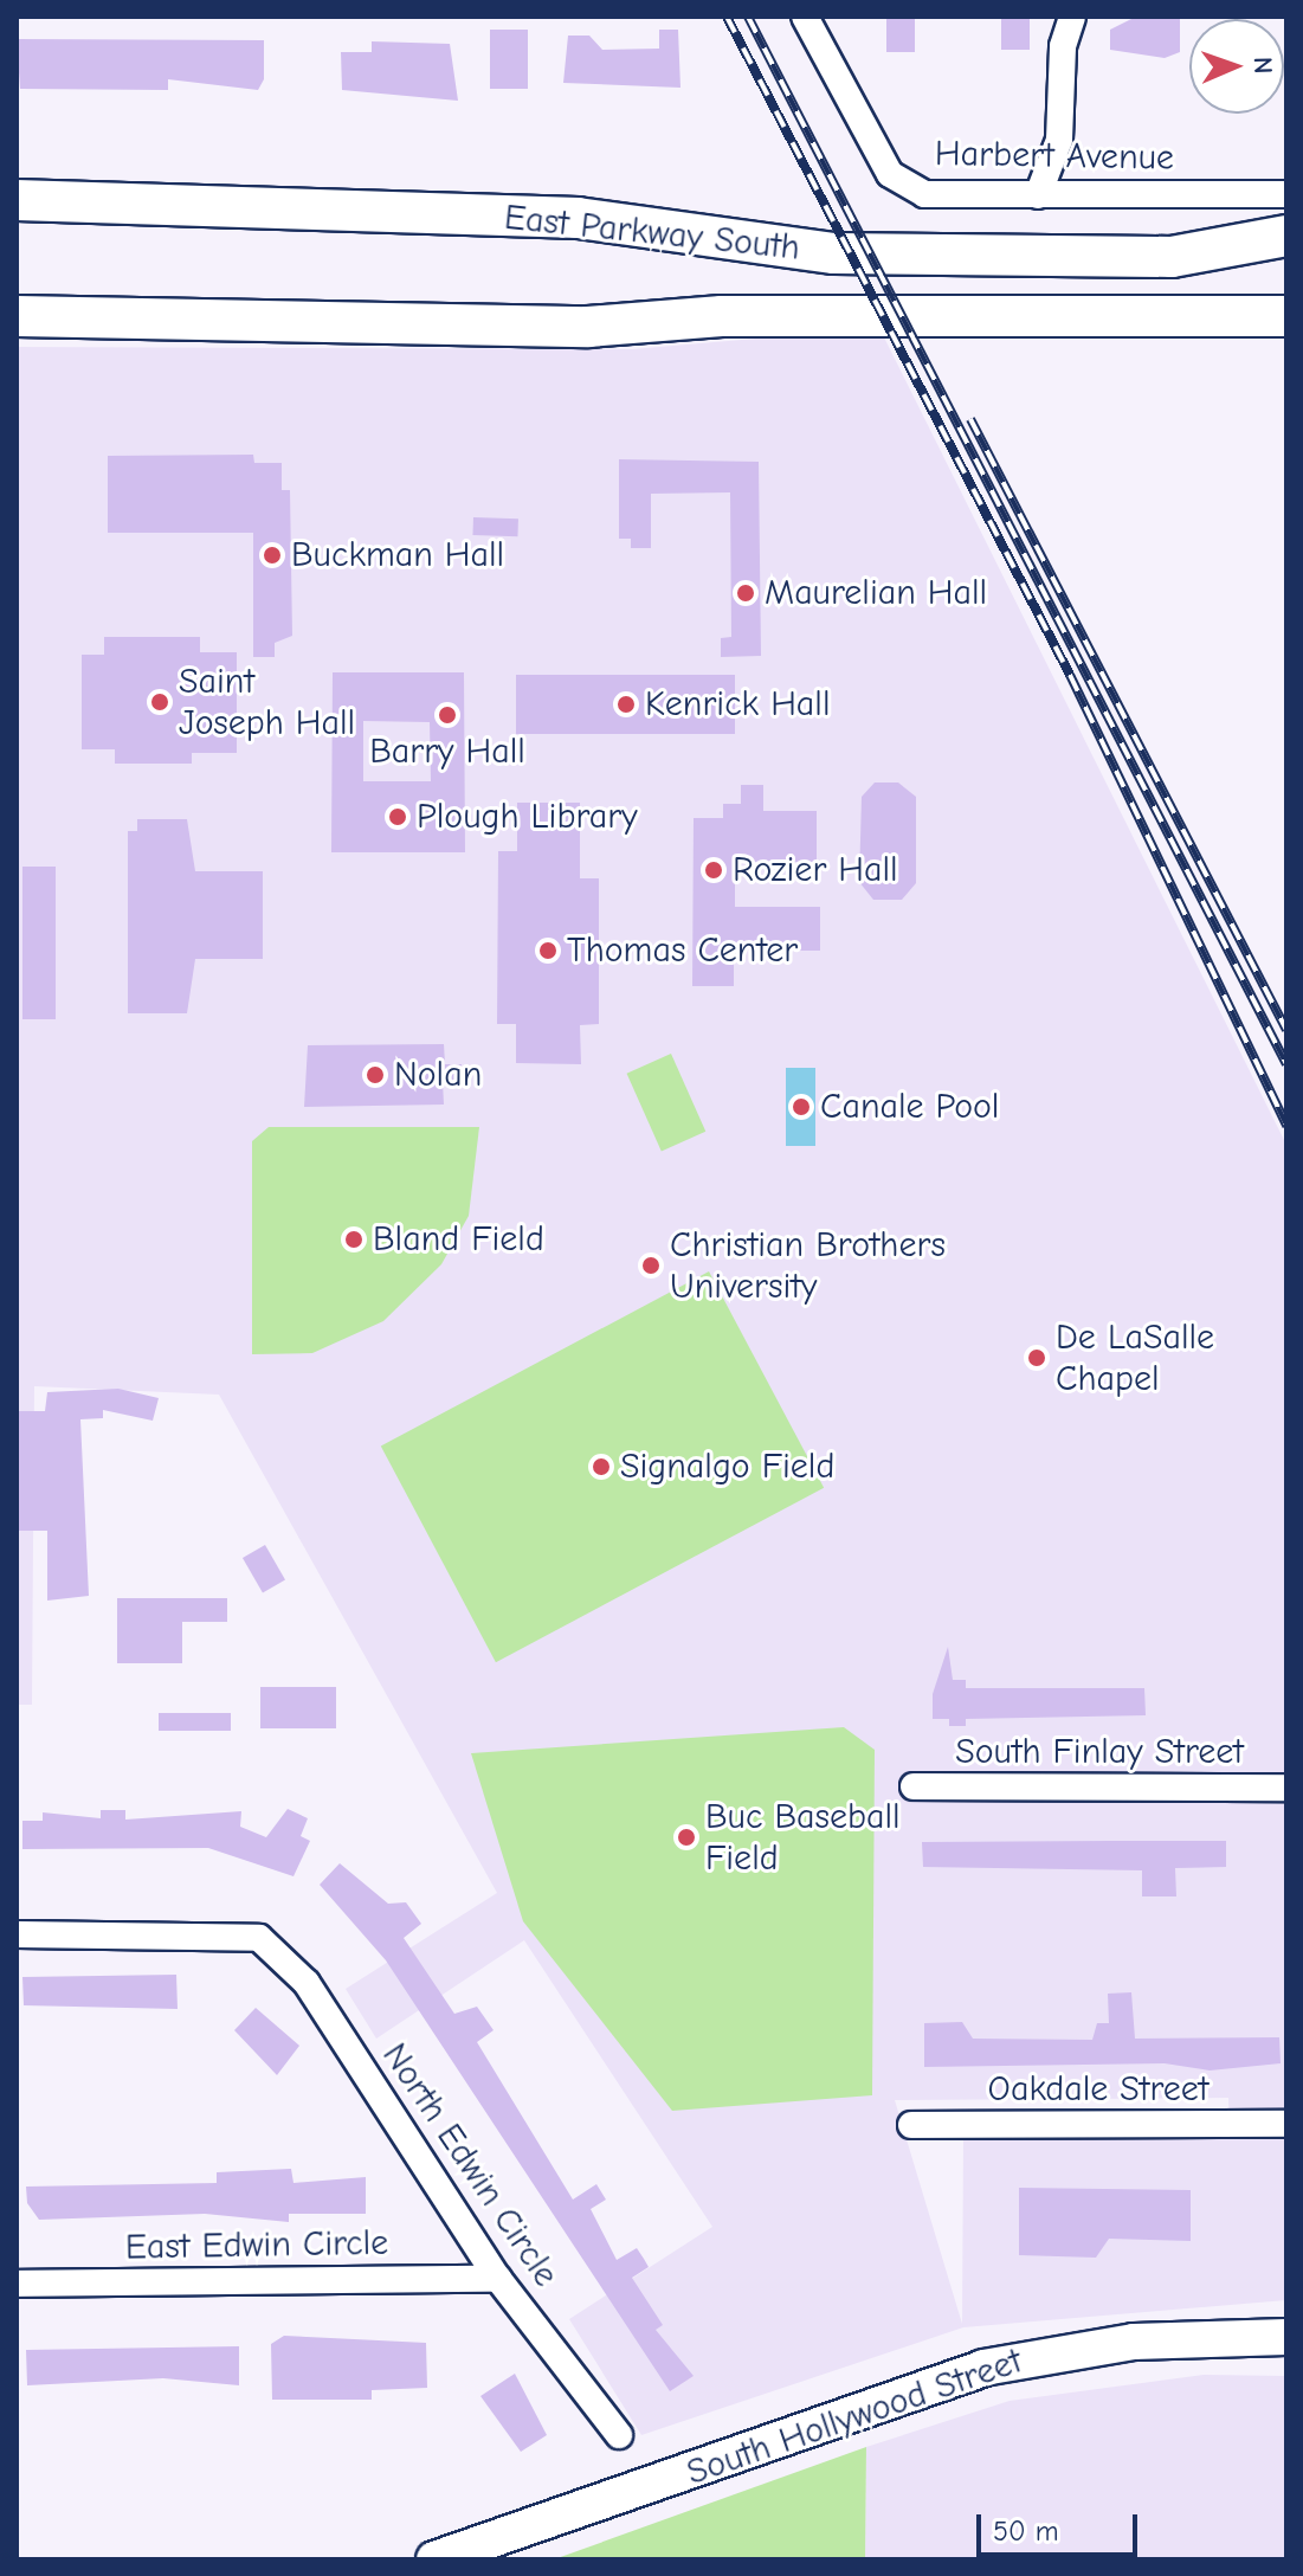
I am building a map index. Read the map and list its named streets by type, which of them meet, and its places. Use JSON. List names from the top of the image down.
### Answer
{
  "streets": {
    "main road": ["East Parkway South", "South Hollywood Street"],
    "street": [
      "Harbert Avenue",
      "South Finlay Street",
      "Oakdale Street",
      "North Edwin Circle",
      "East Edwin Circle"
    ]
  },
  "crossings": [
    ["North Edwin Circle", "East Edwin Circle"]
  ],
  "places": [
    "Buckman Hall",
    "Maurelian Hall",
    "Saint Joseph Hall",
    "Kenrick Hall",
    "Barry Hall",
    "Plough Library",
    "Rozier Hall",
    "Thomas Center",
    "Nolan",
    "Canale Pool",
    "Bland Field",
    "Christian Brothers University",
    "De LaSalle Chapel",
    "Signalgo Field",
    "Buc Baseball Field"
  ],
  "scale_bar": "50 m",
  "north": "right"
}
